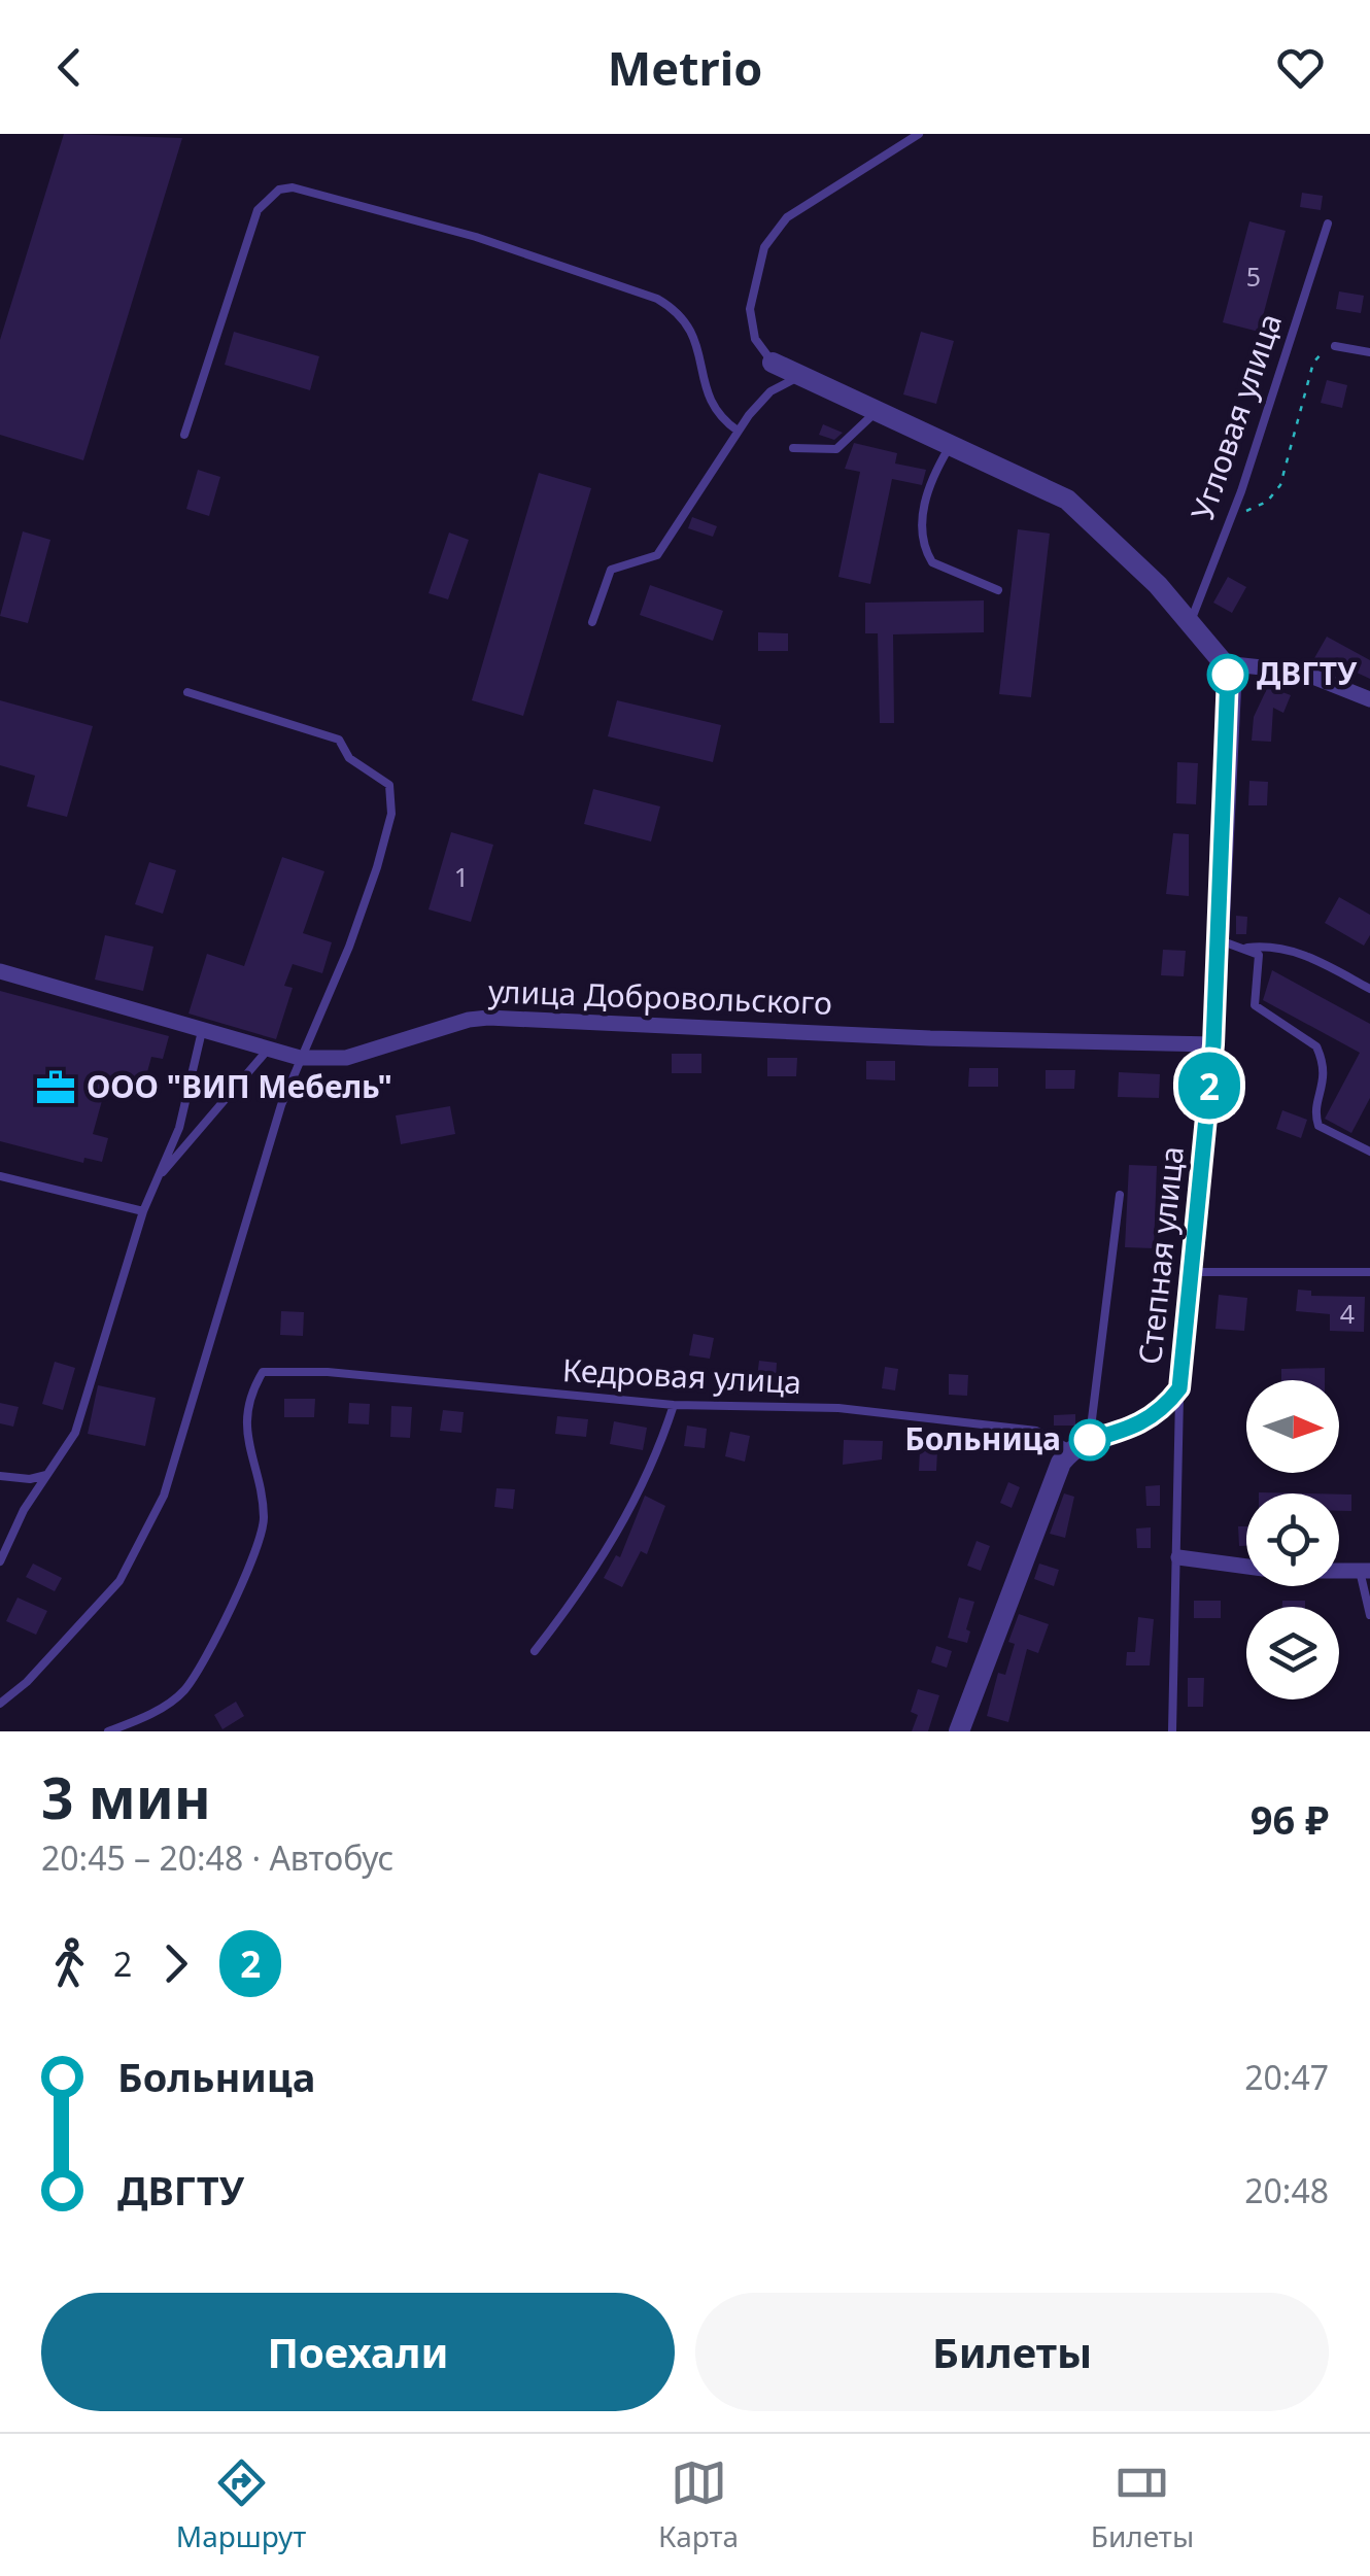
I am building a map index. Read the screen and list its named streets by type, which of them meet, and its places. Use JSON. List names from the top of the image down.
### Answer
{
  "streets": {
    "street": ["улица Добровольского", "Степная улица"],
    "lane": ["Угловая улица", "Кедровая улица"]
  },
  "crossings": [
    ["улица Добровольского", "Степная улица"]
  ],
  "places": {
    "other": ["ДВГТУ", "Больница"],
    "office": ["ООО \"ВИП Мебель\""]
  },
  "lines": ["bus line 2"],
  "house_numbers": ["5", "1", "4"],
  "north": "right",
  "page": {
    "header": "Metrio",
    "on_map": "2",
    "heading": ["3 мин", "20:45 – 20:48 · Автобус", "96 ₽"],
    "legs": ["2", "2"],
    "list": [
      {
        "name": "Больница",
        "value": "20:47"
      },
      {
        "name": "ДВГТУ",
        "value": "20:48"
      }
    ],
    "buttons": ["Поехали", "Билеты"],
    "tabs": ["Маршрут", "Карта", "Билеты"]
  }
}
